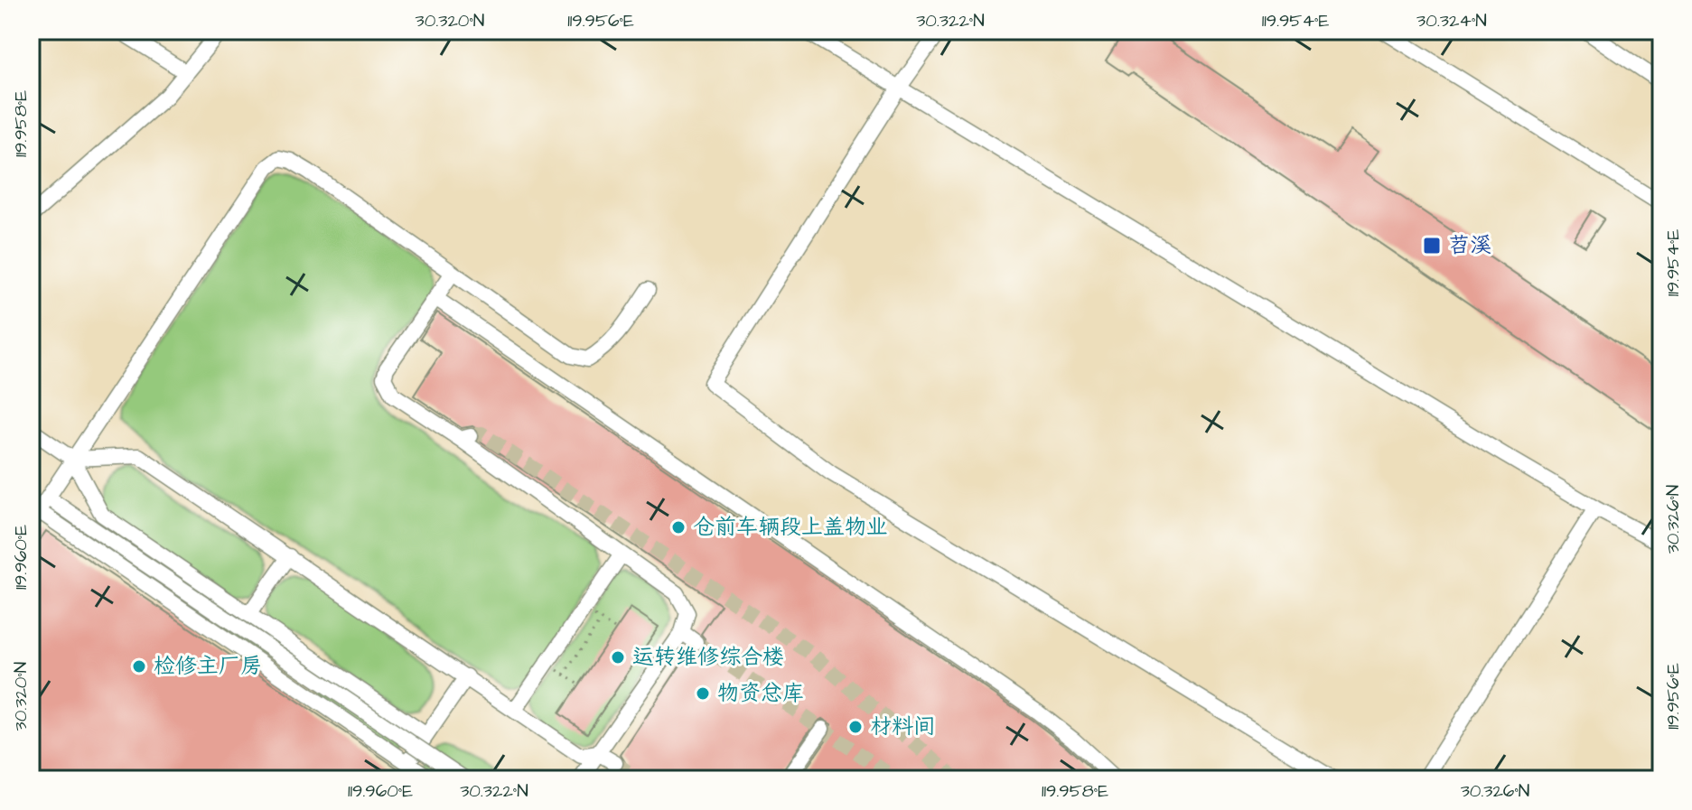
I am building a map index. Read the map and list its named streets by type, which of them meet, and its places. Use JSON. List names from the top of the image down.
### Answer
{
  "places": {
    "transit": ["苕溪"],
    "other": [
      "仓前车辆段上盖物业",
      "运转维修综合楼",
      "检修主厂房",
      "物资总库",
      "材料间"
    ]
  },
  "coordinates": [
    "30.320°N",
    "119.956°E",
    "30.322°N",
    "119.954°E",
    "30.324°N",
    "119.958°E",
    "30.326°N",
    "119.960°E"
  ]
}
